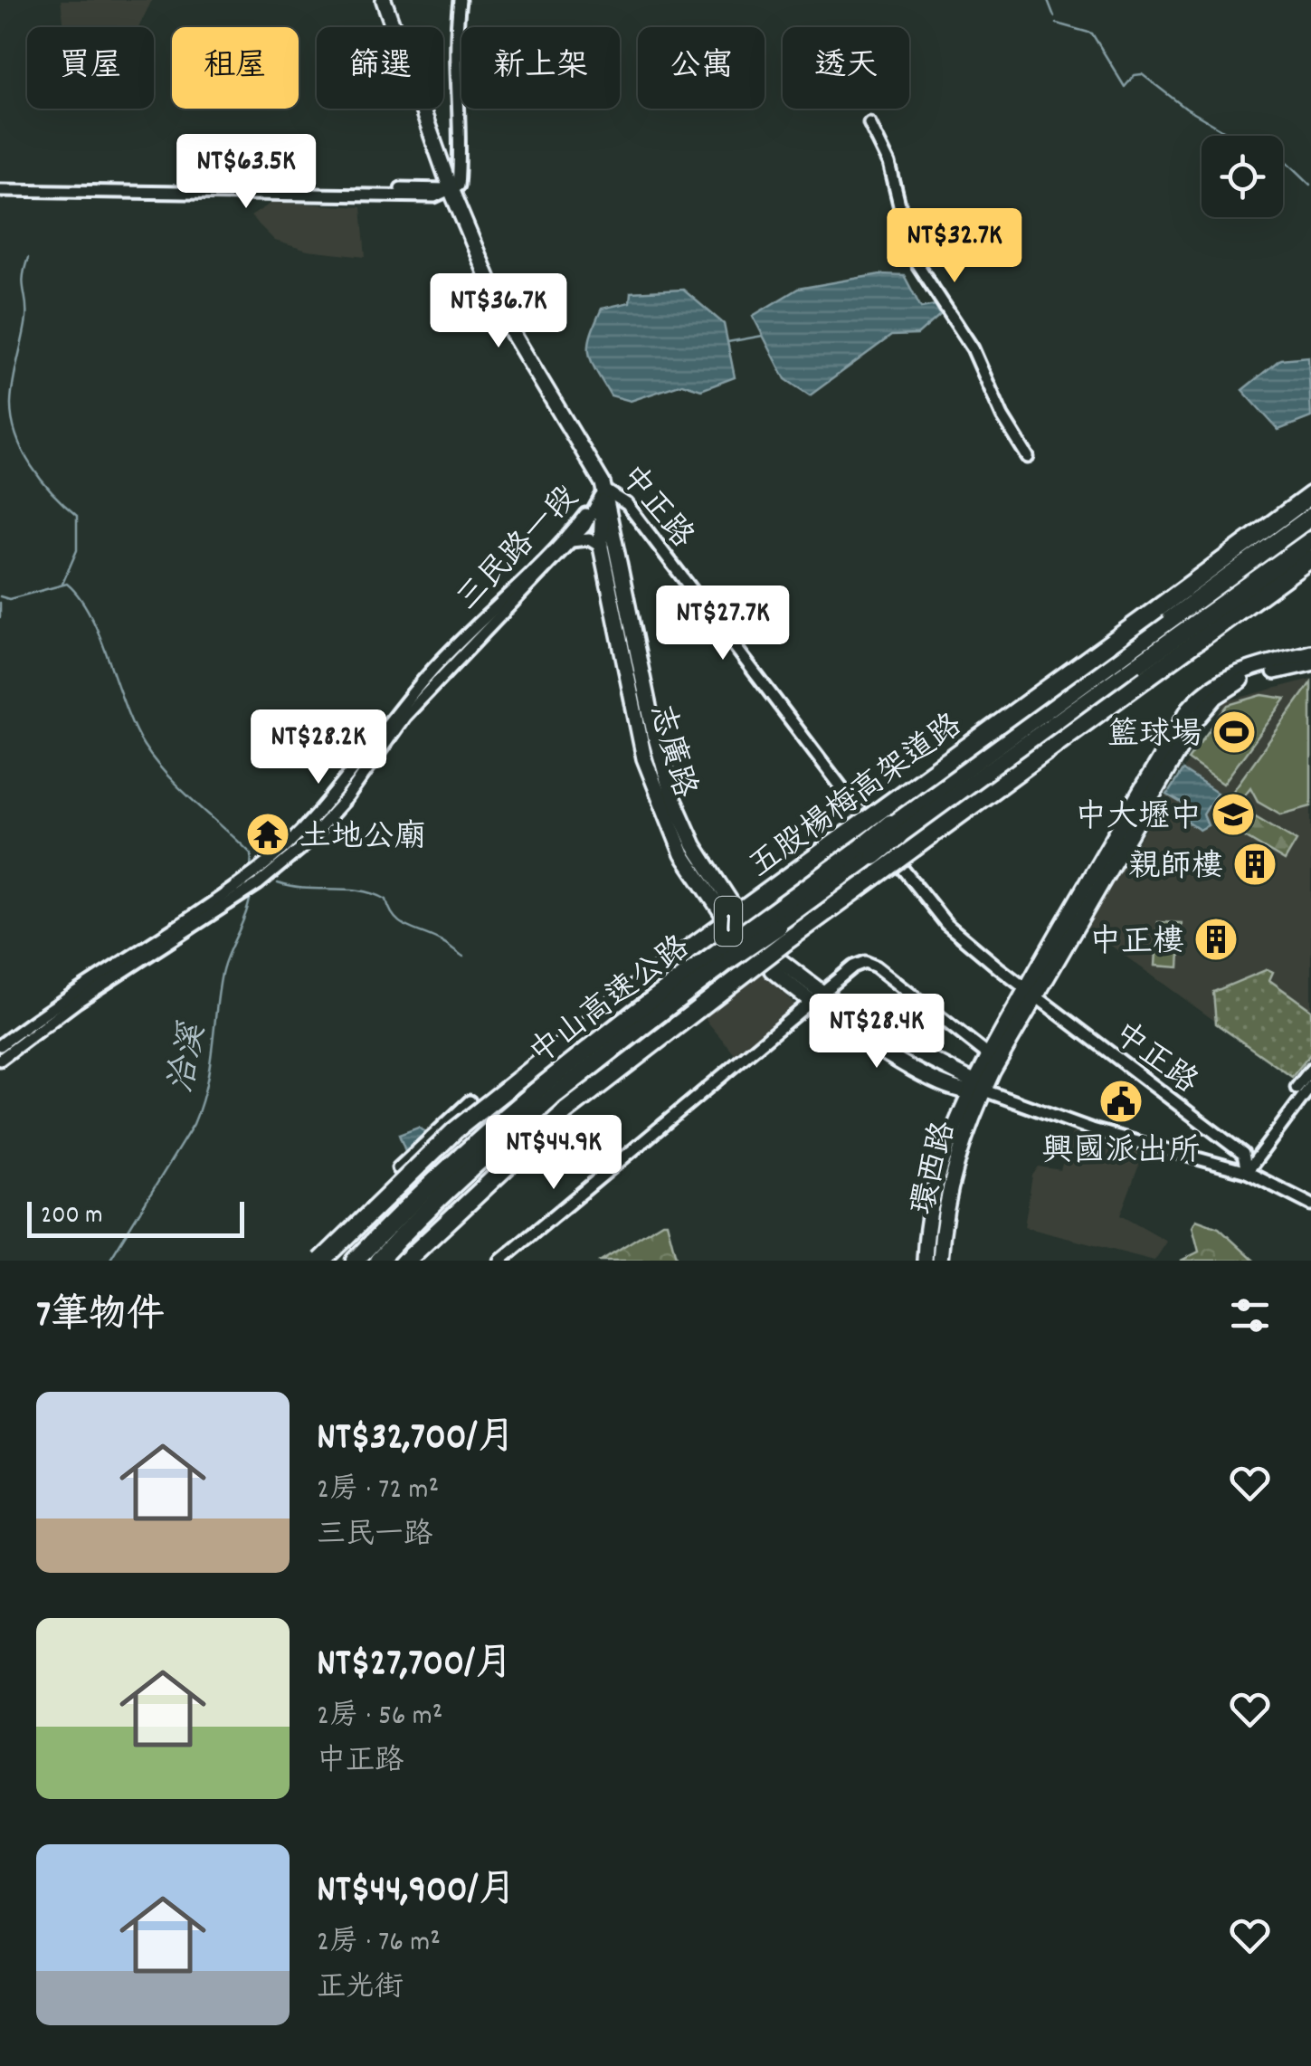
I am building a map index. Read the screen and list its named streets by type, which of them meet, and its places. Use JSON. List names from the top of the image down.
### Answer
{
  "streets": {
    "highway": ["五股楊梅高架道路", "1", "中山高速公路"],
    "main road": ["中正路", "志廣路", "環西路"],
    "street": ["三民路一段"]
  },
  "crossings": [
    ["中正路", "三民路一段"],
    ["中正路", "志廣路"],
    ["三民路一段", "志廣路"]
  ],
  "water": ["洽溪"],
  "places": {
    "sports": ["籃球場"],
    "school or university": ["中大壢中"],
    "temple": ["土地公廟"],
    "building": ["親師樓", "中正樓"],
    "public building": ["興國派出所"]
  },
  "scale_bar": "200 m",
  "page": {
    "chip": [
      "買屋",
      "租屋",
      "篩選",
      "新上架",
      "公寓",
      "透天"
    ],
    "price": [
      "NT$63.5K",
      "NT$32.7K",
      "NT$36.7K",
      "NT$27.7K",
      "NT$28.2K",
      "NT$28.4K",
      "NT$44.9K"
    ],
    "scale": "200 m",
    "heading": "7筆物件",
    "list": [
      {
        "name": "NT$32,700/月",
        "note": "2房 · 72 m² · 三民一路"
      },
      {
        "name": "NT$27,700/月",
        "note": "2房 · 56 m² · 中正路"
      },
      {
        "name": "NT$44,900/月",
        "note": "2房 · 76 m² · 正光街"
      }
    ]
  }
}
